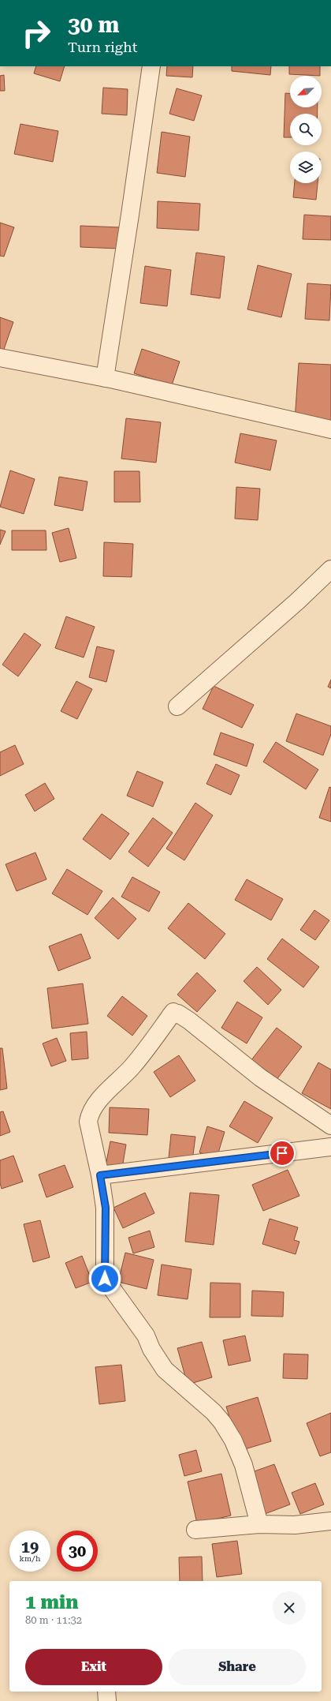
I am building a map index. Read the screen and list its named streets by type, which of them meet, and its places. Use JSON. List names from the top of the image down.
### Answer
{
  "north": "bottom left",
  "page": {
    "turn": ["30 m", "Turn right"],
    "speed": "19 km/h",
    "limit": "30",
    "heading": ["1 min", "80 m · 11:32"],
    "buttons": ["Exit", "Share"]
  }
}
